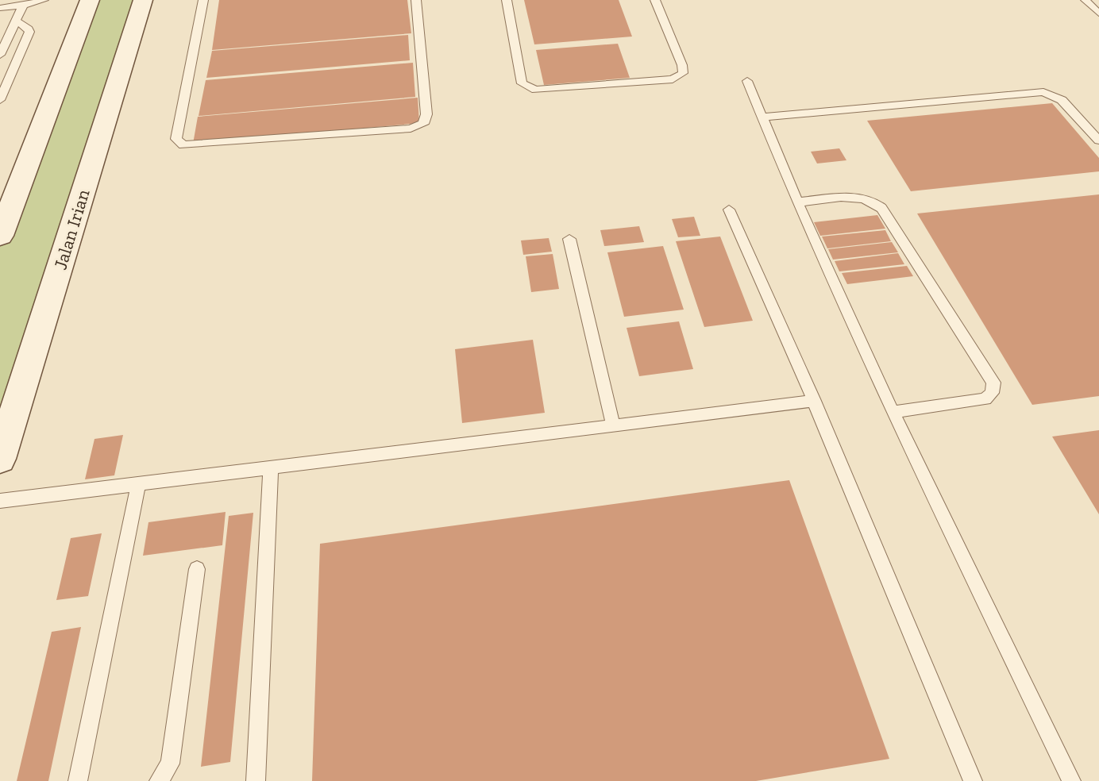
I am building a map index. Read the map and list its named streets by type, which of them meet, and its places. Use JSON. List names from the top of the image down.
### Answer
{
  "streets": {
    "street": ["Jalan Irian"]
  }
}
